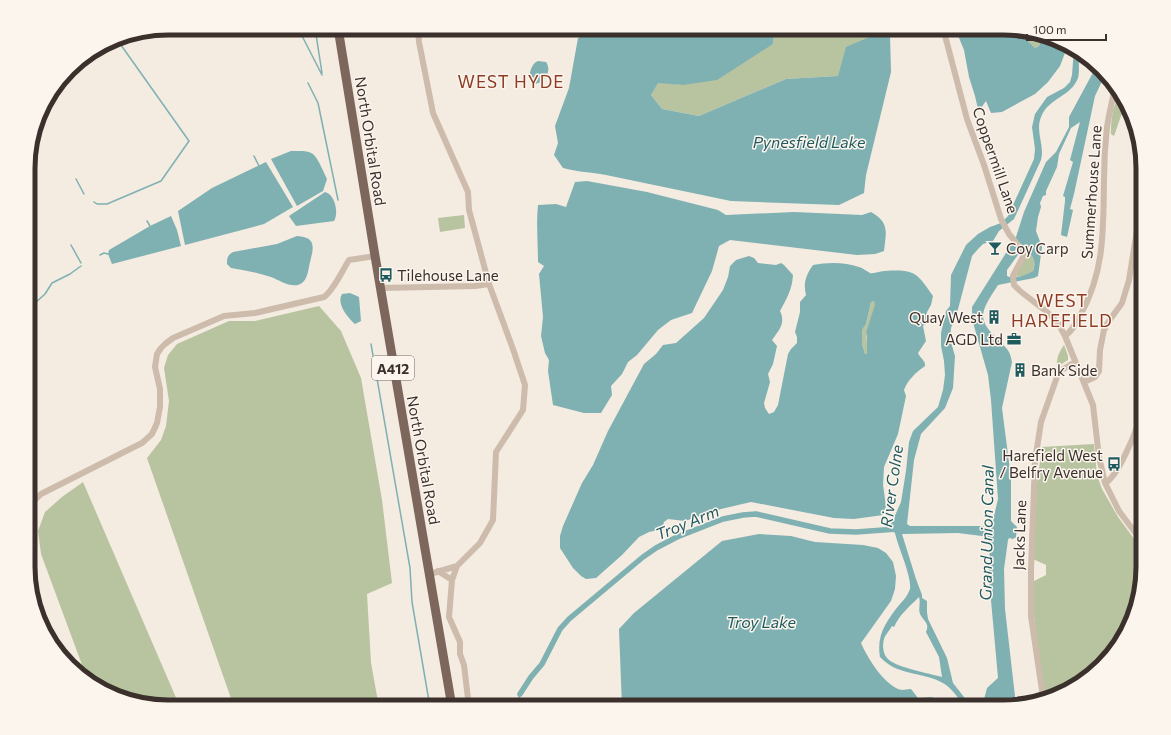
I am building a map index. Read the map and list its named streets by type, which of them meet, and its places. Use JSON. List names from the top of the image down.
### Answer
{
  "streets": {
    "main road": ["North Orbital Road", "A412"],
    "street": ["Coppermill Lane", "Summerhouse Lane", "Jacks Lane"]
  },
  "crossings": [
    ["Coppermill Lane", "Summerhouse Lane"],
    ["Coppermill Lane", "Jacks Lane"]
  ],
  "districts": ["WEST HYDE", "WEST HAREFIELD"],
  "water": [
    "Pynesfield Lake",
    "River Colne",
    "Troy Arm",
    "Grand Union Canal",
    "Troy Lake"
  ],
  "places": {
    "bar": ["Coy Carp"],
    "bus stop": ["Tilehouse Lane", "Harefield West / Belfry Avenue"],
    "building": ["Quay West", "Bank Side"],
    "office": ["AGD Ltd"]
  },
  "scale_bar": "100 m"
}
